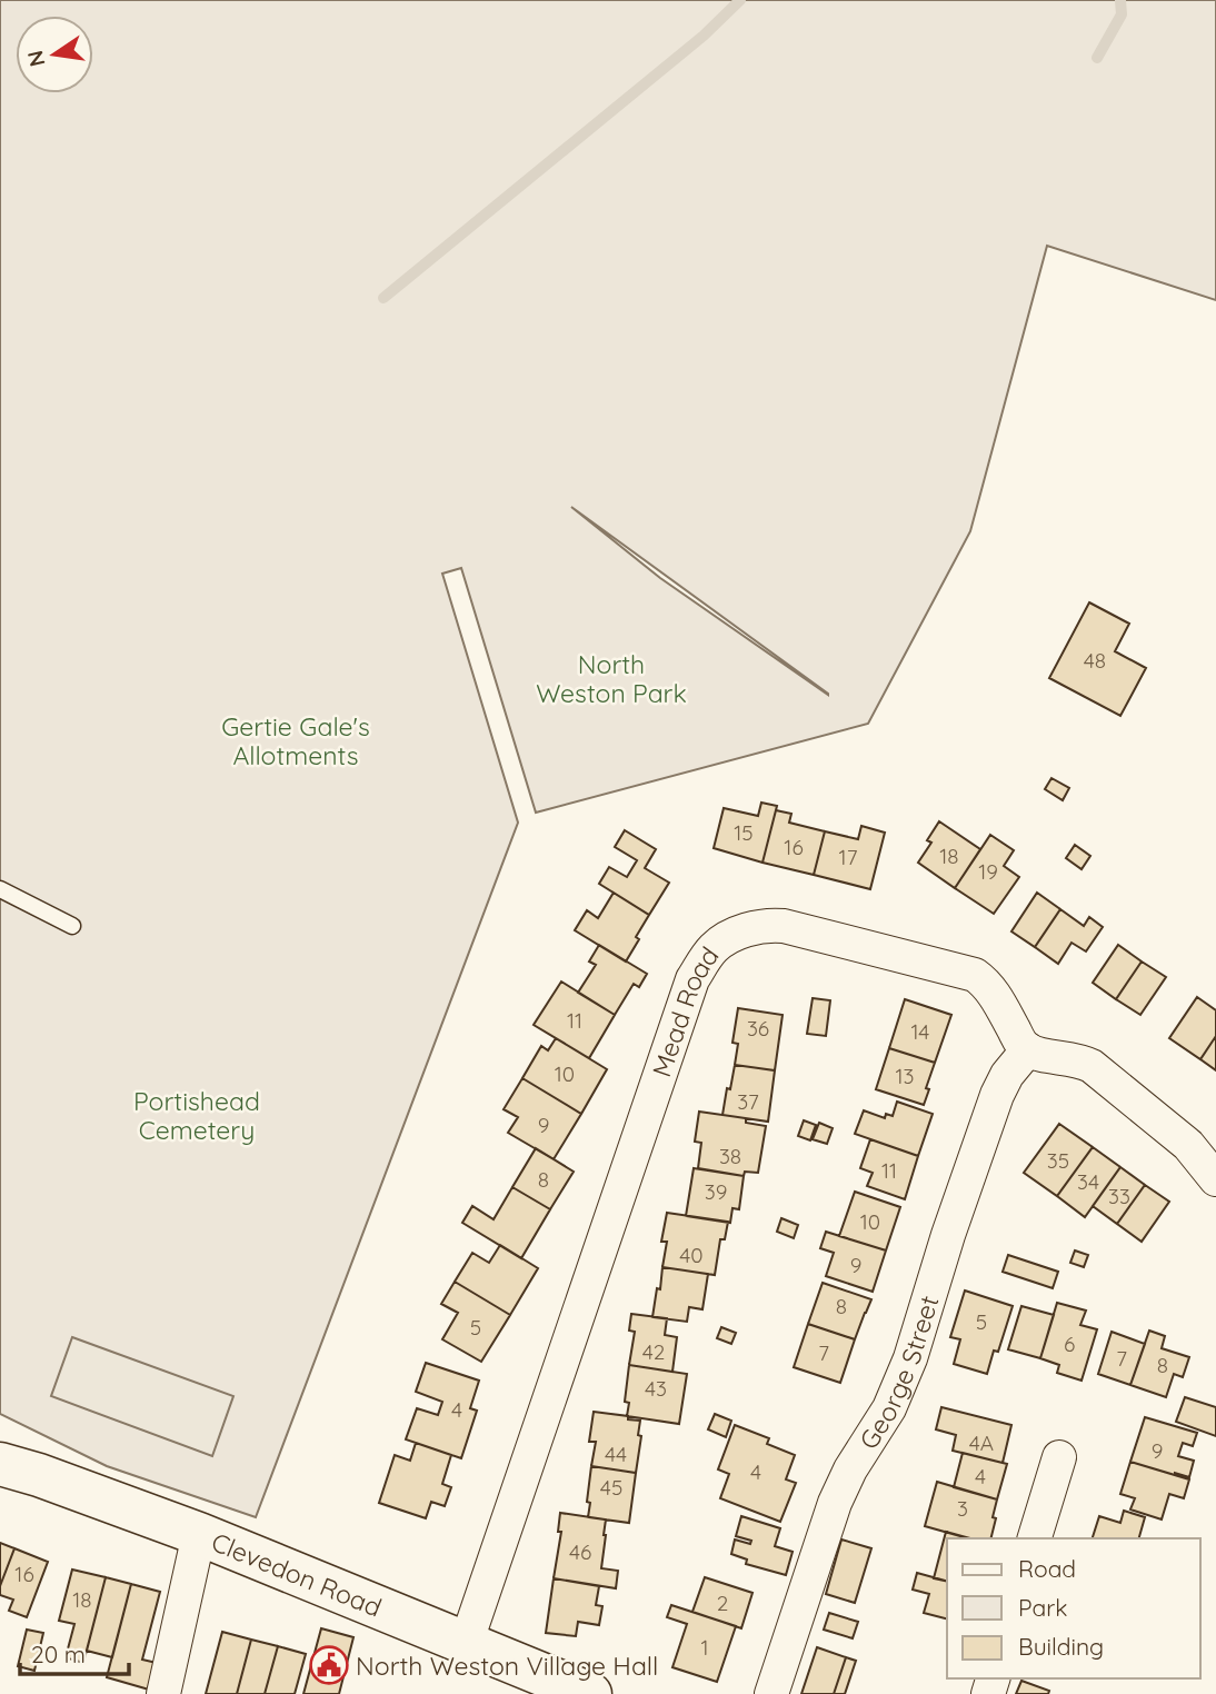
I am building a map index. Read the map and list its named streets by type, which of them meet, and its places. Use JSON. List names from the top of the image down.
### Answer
{
  "streets": {
    "main road": ["Clevedon Road"],
    "street": ["Mead Road", "George Street"]
  },
  "crossings": [
    ["Mead Road", "George Street"],
    ["Mead Road", "Clevedon Road"]
  ],
  "parks": ["North Weston Park", "Gertie Gale's Allotments", "Portishead Cemetery"],
  "places": {
    "public building": ["North Weston Village Hall"]
  },
  "house_numbers": [
    "48",
    "15",
    "16",
    "18",
    "17",
    "19",
    "11",
    "36",
    "14",
    "10",
    "13",
    "37",
    "9",
    "38",
    "35",
    "11",
    "8",
    "34",
    "39",
    "33",
    "10",
    "40",
    "9",
    "8",
    "5",
    "5",
    "6",
    "42",
    "7",
    "7",
    "8",
    "43",
    "4",
    "4A",
    "9",
    "44",
    "4",
    "4",
    "45",
    "3",
    "46",
    "16",
    "18",
    "2",
    "1"
  ],
  "legend": ["Road", "Park", "Building"],
  "scale_bar": "20 m",
  "north": "left"
}
